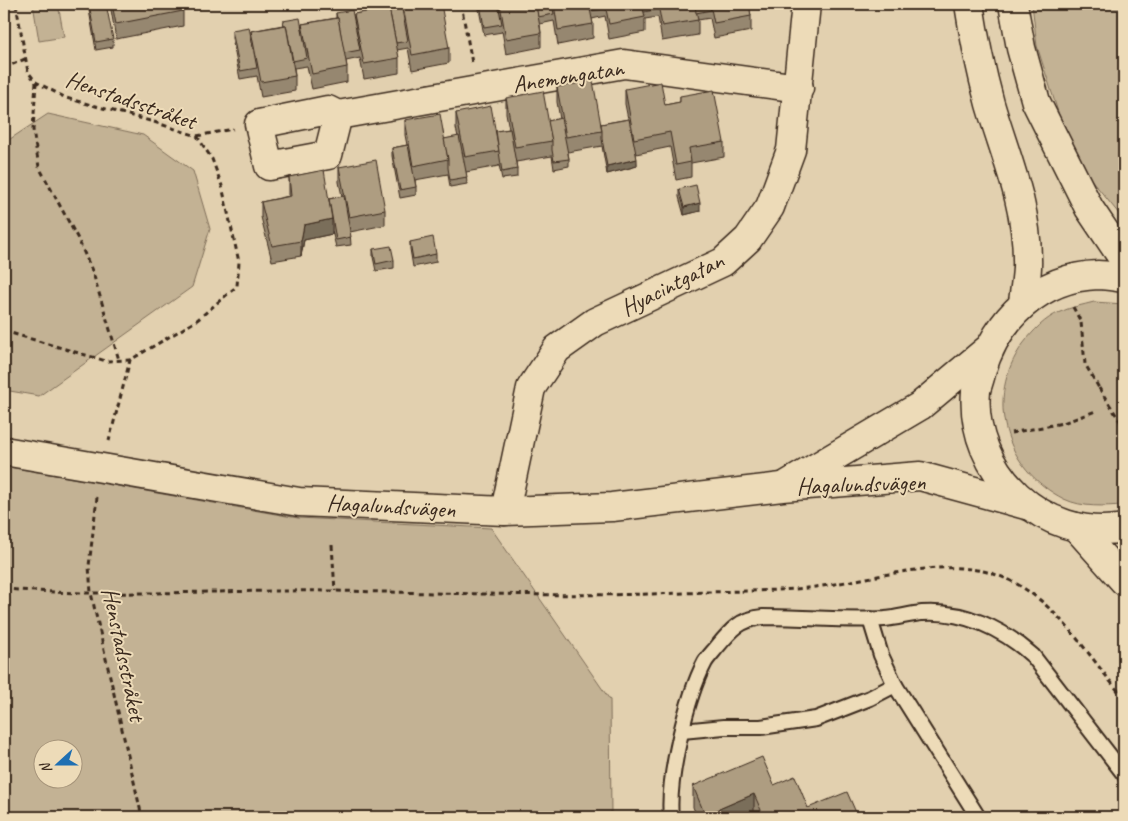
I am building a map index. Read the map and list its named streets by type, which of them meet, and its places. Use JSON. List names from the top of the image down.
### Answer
{
  "streets": {
    "main road": ["Anemongatan", "Hyacintgatan", "Hagalundsvägen"],
    "path": ["Henstadsstråket"]
  },
  "crossings": [
    ["Anemongatan", "Hyacintgatan"],
    ["Hyacintgatan", "Hagalundsvägen"]
  ],
  "north": "left"
}
